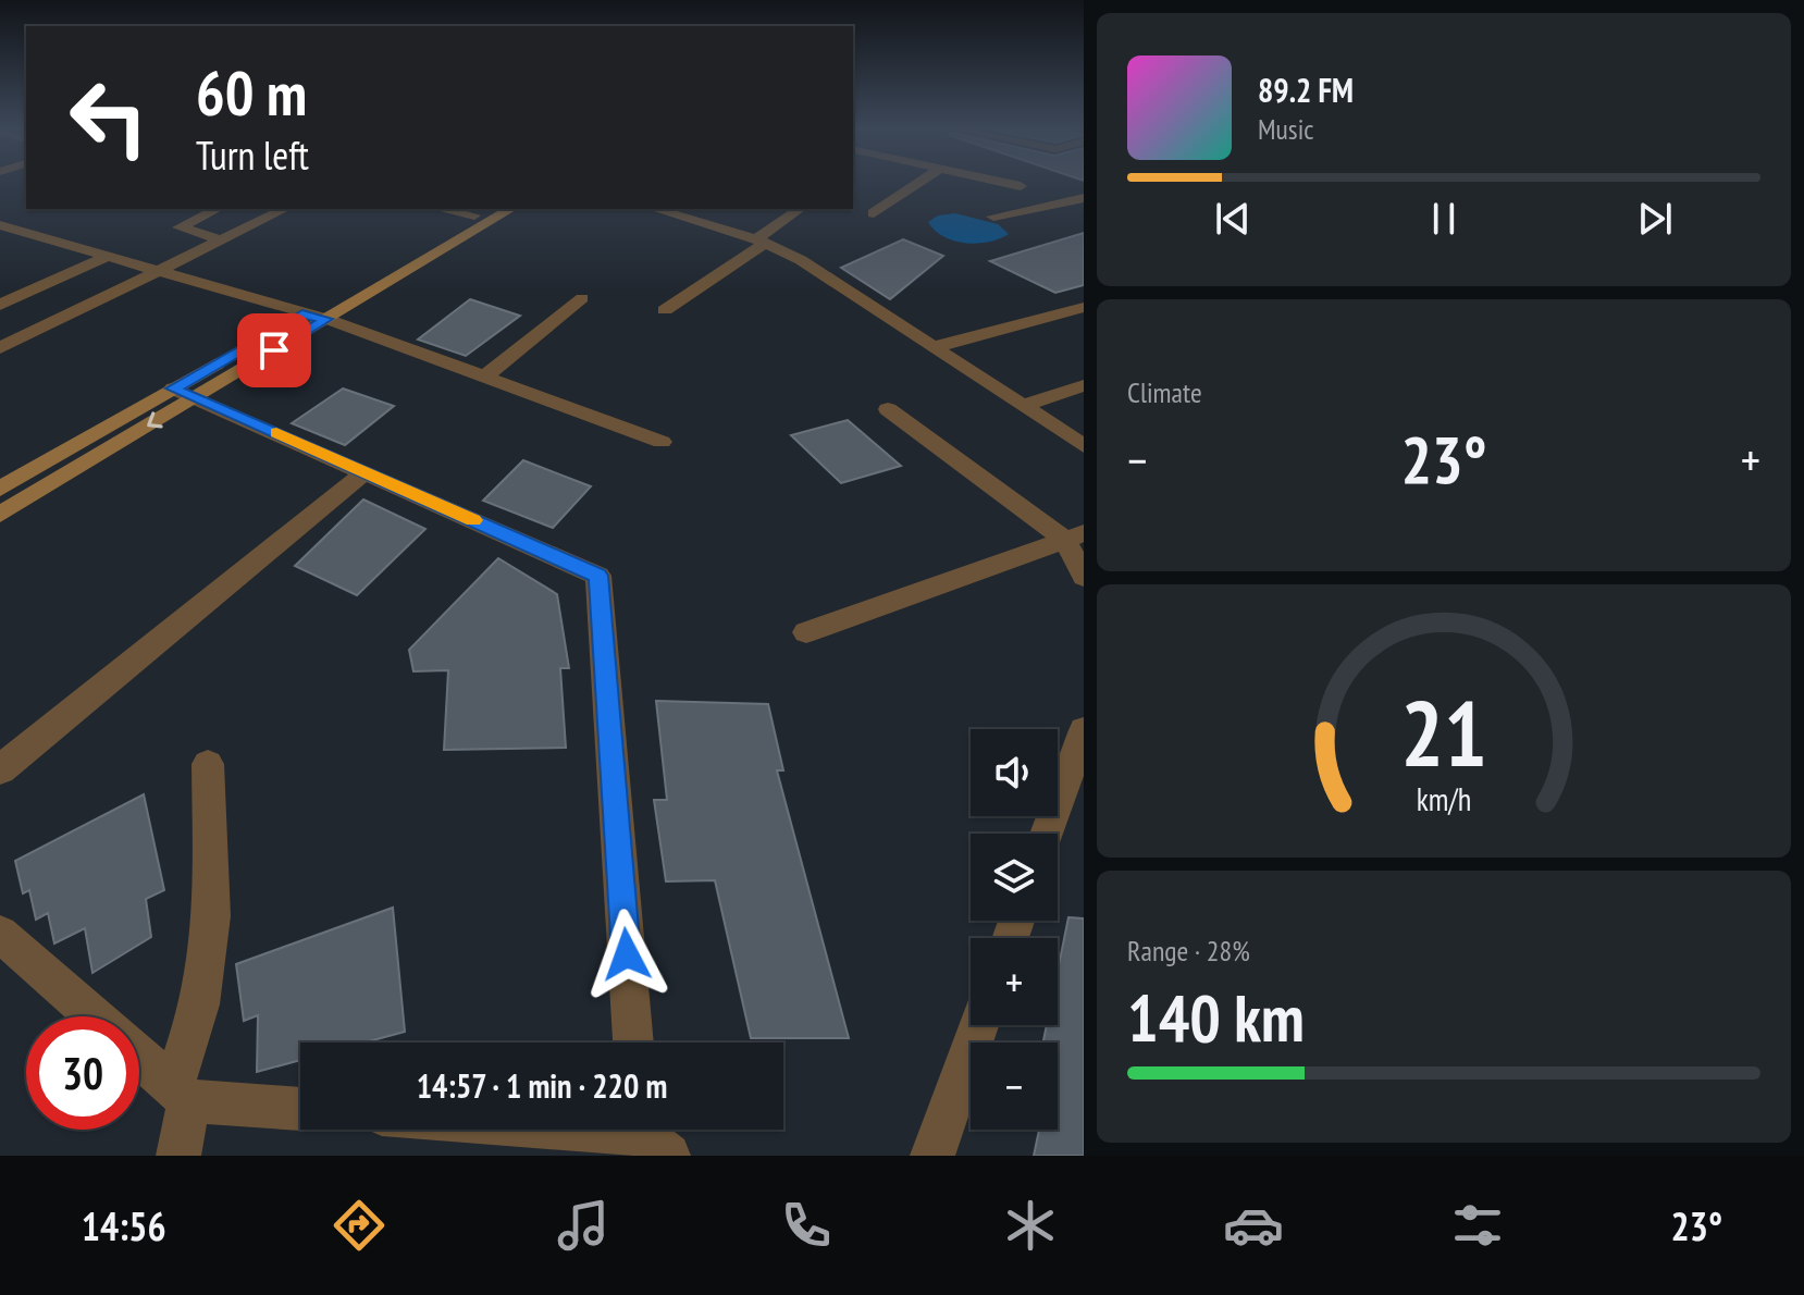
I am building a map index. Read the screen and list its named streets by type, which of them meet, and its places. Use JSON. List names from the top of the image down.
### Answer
{
  "page": {
    "turn": ["60 m", "Turn left"],
    "song": ["89.2 FM", "Music"],
    "tile": [
      "Climate",
      ["Range · 28%", "140 km"]
    ],
    "heat": ["−", "23°", "+"],
    "map_buttons": ["+", "−"],
    "limit": "30",
    "trip": "14:57 · 1 min · 220 m",
    "tabs": ["14:56", "23°"],
    "gauge": ["21", "km/h"]
  }
}
